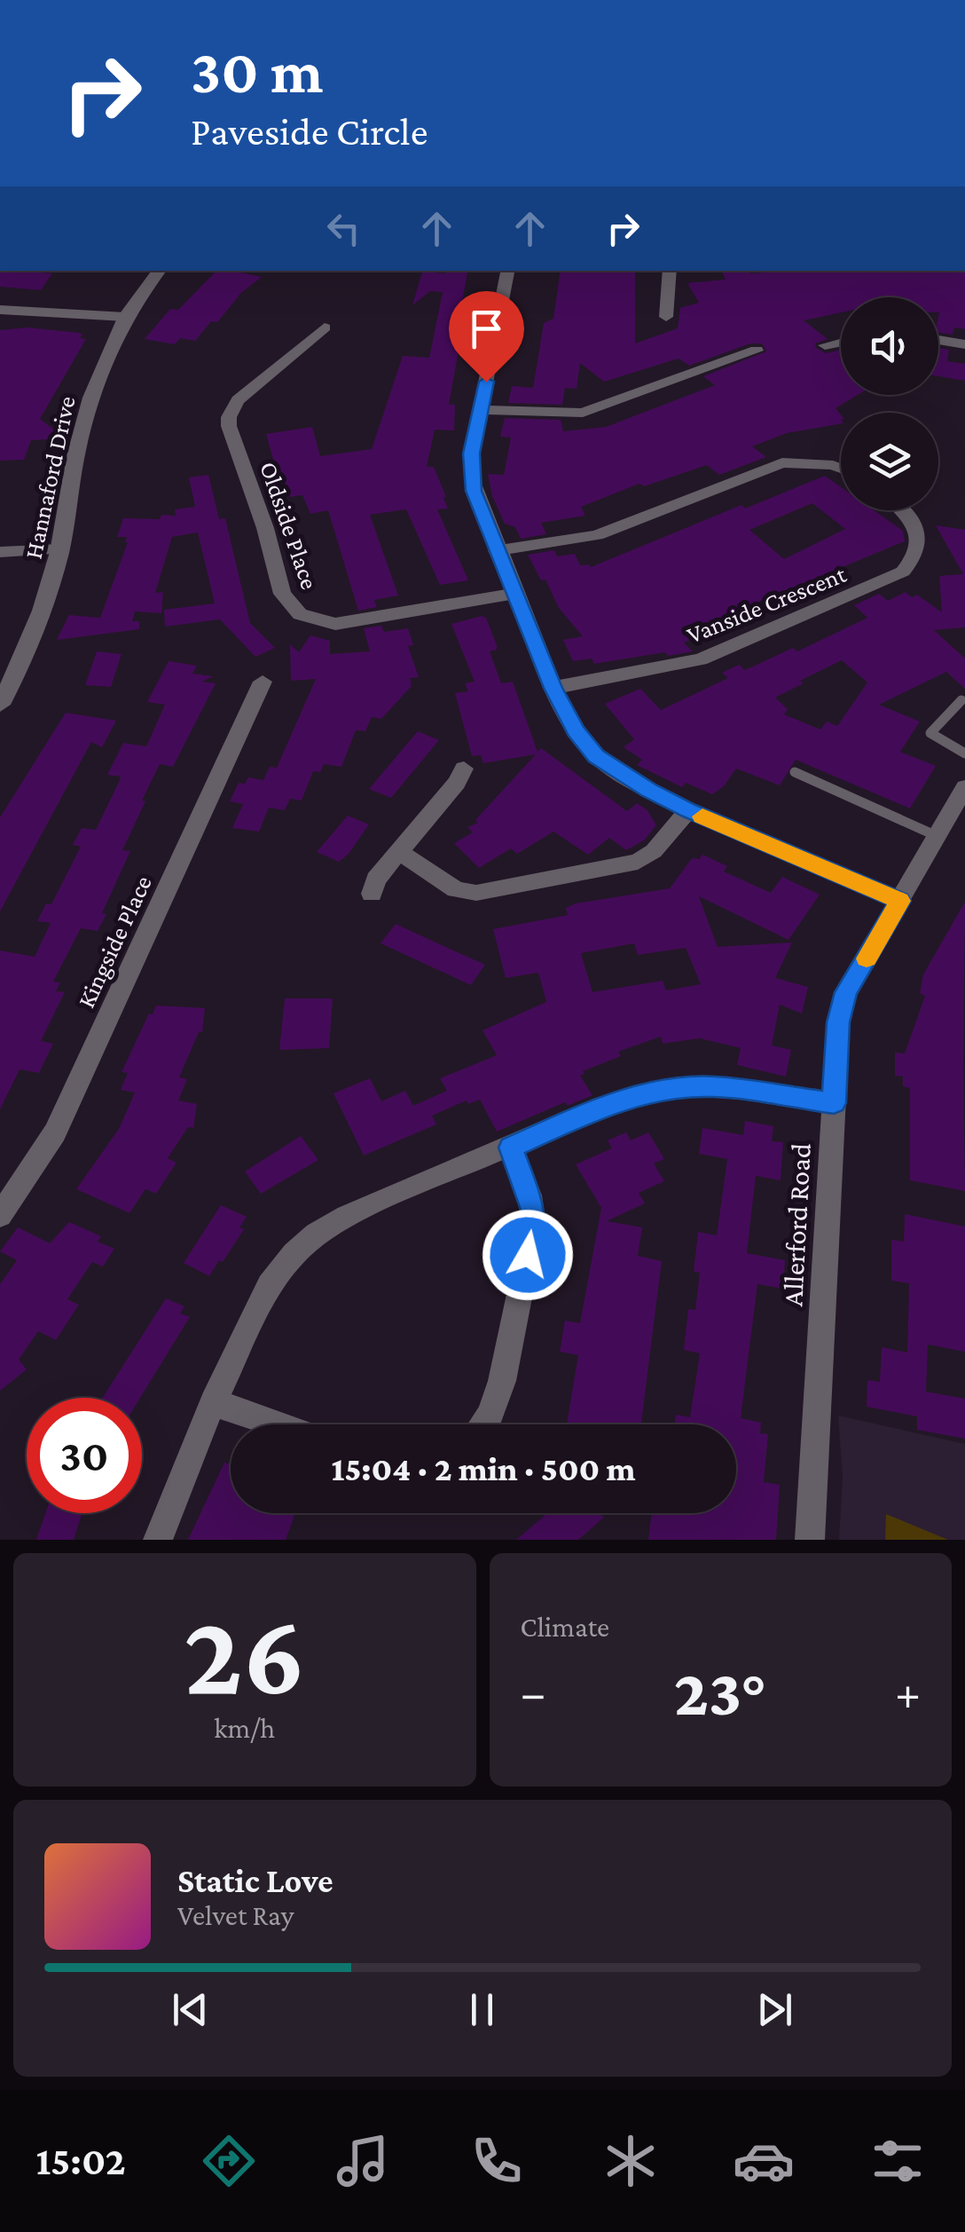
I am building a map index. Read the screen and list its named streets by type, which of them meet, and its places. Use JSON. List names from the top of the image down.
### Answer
{
  "streets": {
    "street": [
      "Hannaford Drive",
      "Oldside Place",
      "Vanside Crescent",
      "Kingside Place",
      "Allerford Road"
    ]
  },
  "page": {
    "turn": ["30 m", "Paveside Circle"],
    "limit": "30",
    "trip": "15:04 · 2 min · 500 m",
    "tile": [
      ["26", "km/h"],
      "Climate"
    ],
    "heat": ["−", "23°", "+"],
    "song": ["Static Love", "Velvet Ray"],
    "tabs": "15:02"
  }
}
